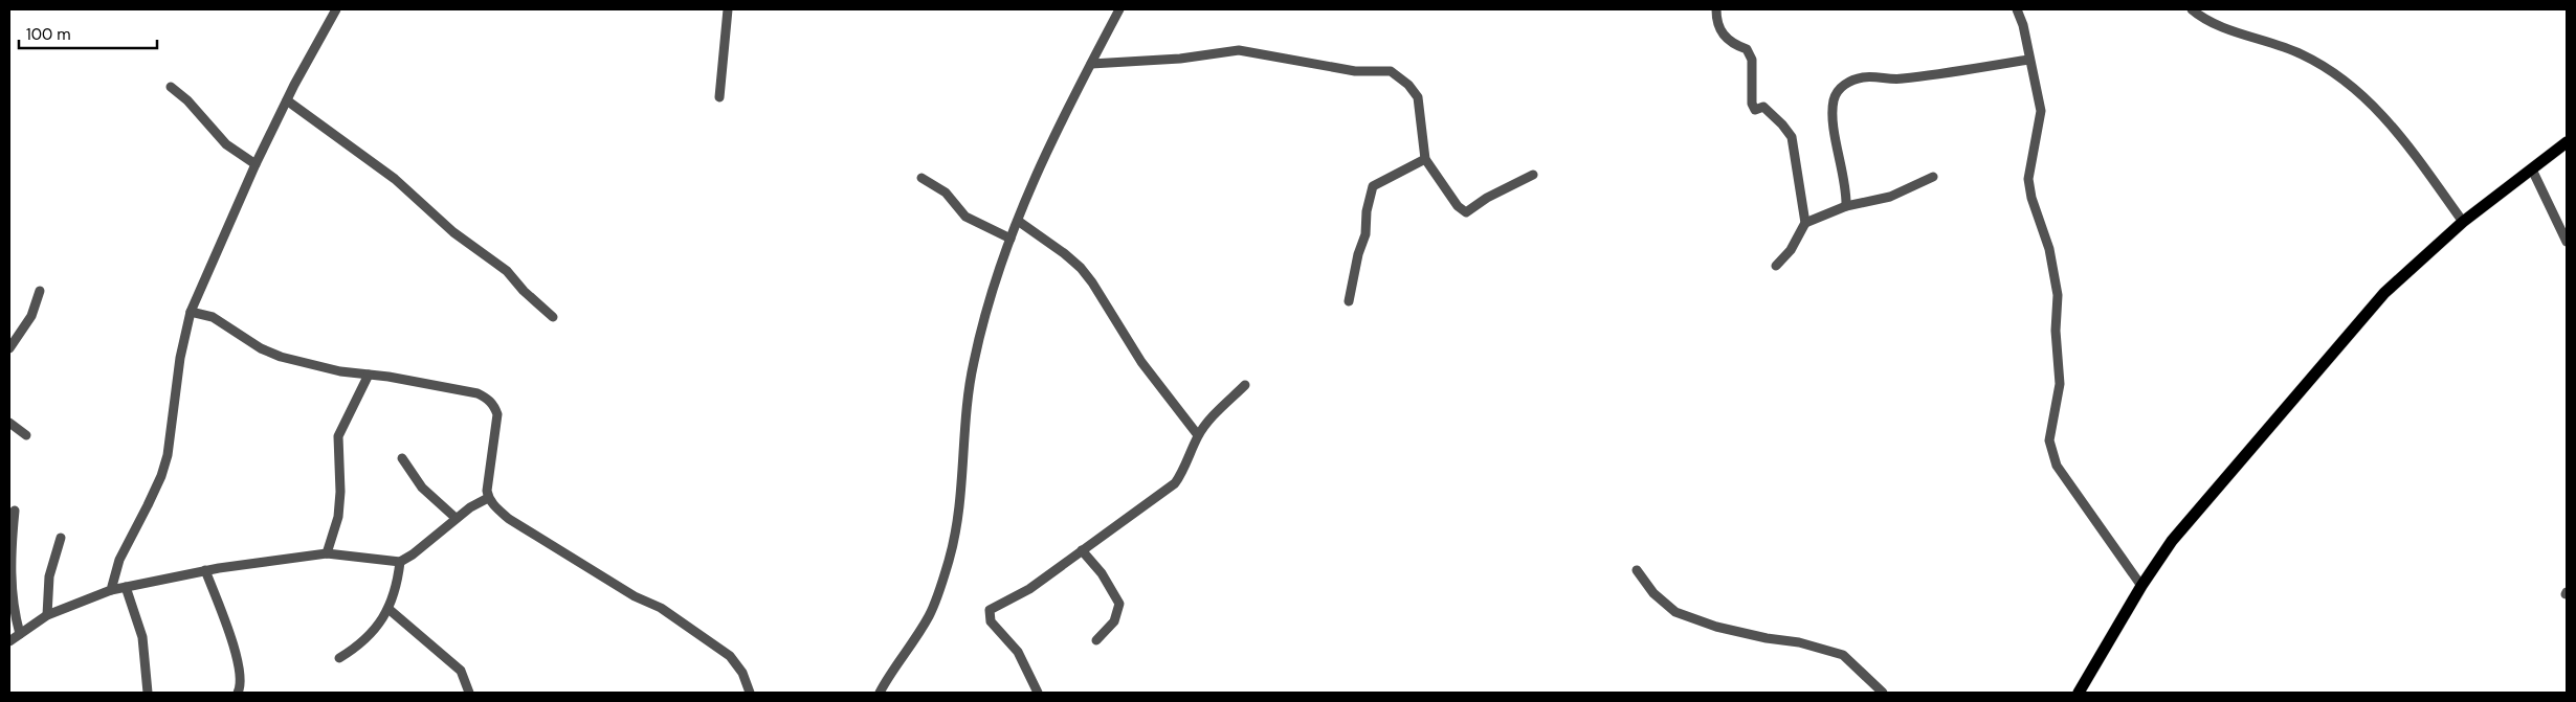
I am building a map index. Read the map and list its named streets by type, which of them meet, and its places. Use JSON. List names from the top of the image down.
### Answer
{
  "scale_bar": "100 m"
}
